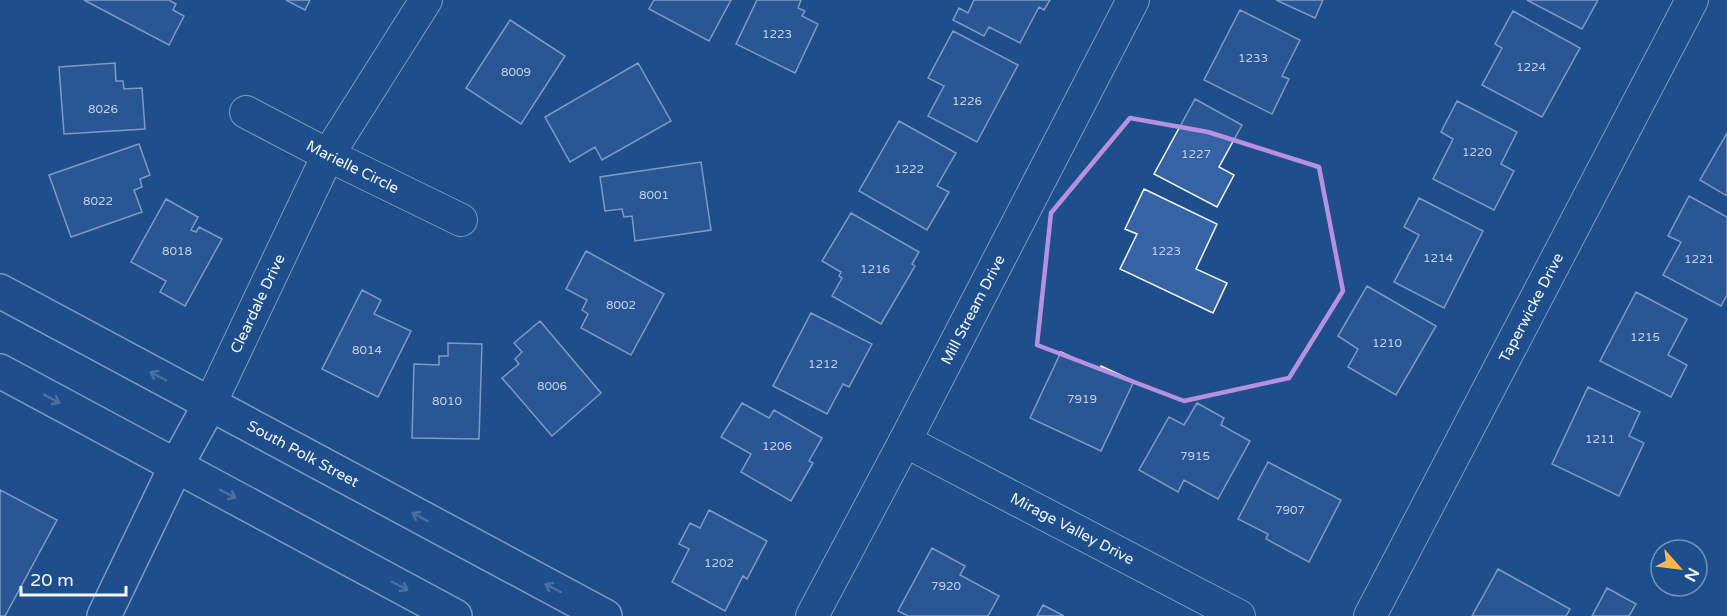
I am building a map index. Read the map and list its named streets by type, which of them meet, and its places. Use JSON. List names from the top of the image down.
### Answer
{
  "streets": {
    "main road": ["Cleardale Drive", "South Polk Street"],
    "street": [
      "Marielle Circle",
      "Taperwicke Drive",
      "Mill Stream Drive",
      "Mirage Valley Drive"
    ]
  },
  "crossings": [
    ["Marielle Circle", "Cleardale Drive"],
    ["Cleardale Drive", "South Polk Street"],
    ["Mill Stream Drive", "Mirage Valley Drive"]
  ],
  "house_numbers": [
    "1223",
    "1233",
    "1224",
    "8009",
    "1226",
    "8026",
    "1220",
    "1227",
    "1222",
    "8001",
    "8022",
    "8018",
    "1223",
    "1214",
    "1221",
    "1216",
    "8002",
    "1215",
    "1210",
    "8014",
    "1212",
    "8006",
    "7919",
    "8010",
    "1211",
    "1206",
    "7915",
    "7907",
    "1202",
    "7920"
  ],
  "scale_bar": "20 m",
  "north": "bottom right"
}
